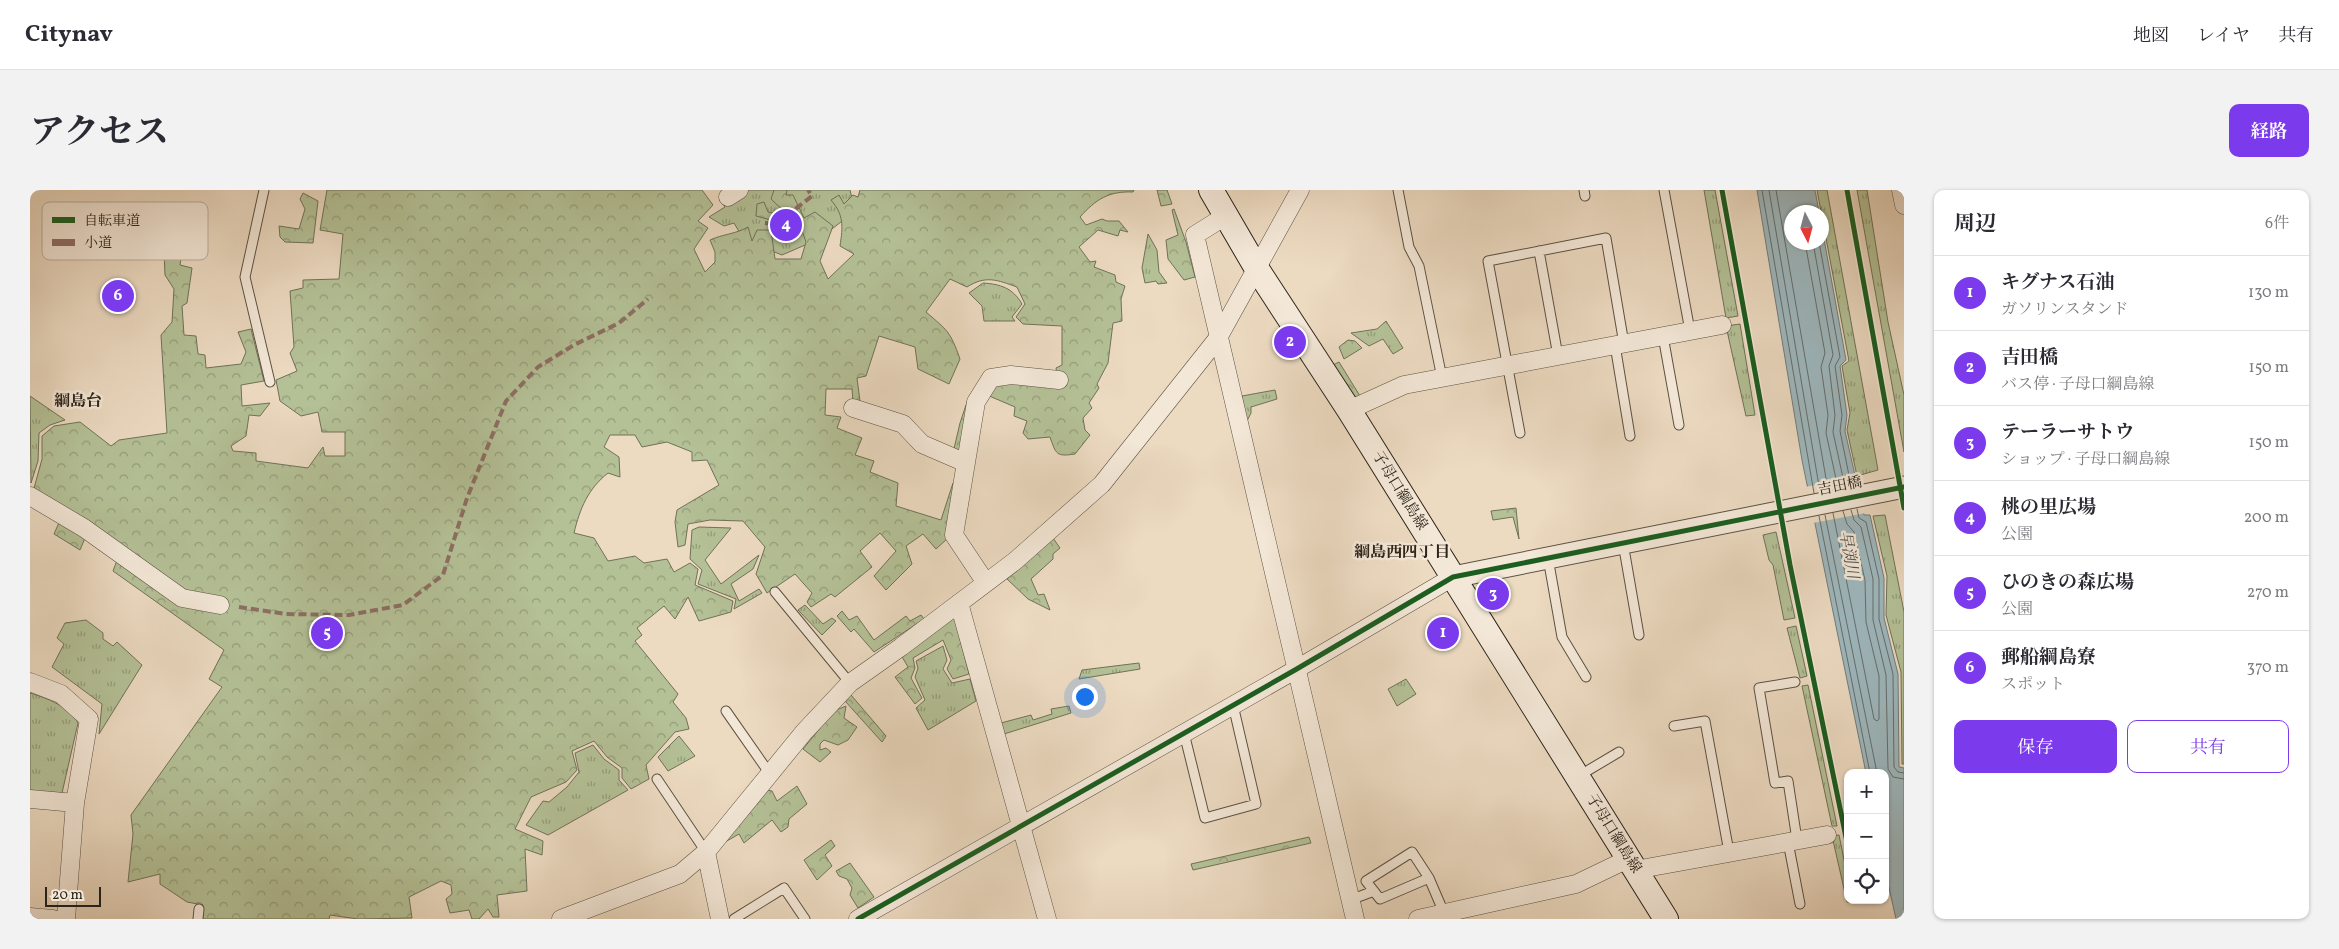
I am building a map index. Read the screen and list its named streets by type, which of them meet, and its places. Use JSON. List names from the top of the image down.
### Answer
{
  "streets": {
    "main road": ["子母口綱島線"],
    "street": ["吉田橋"]
  },
  "crossings": [
    ["吉田橋", "子母口綱島線"]
  ],
  "districts": ["綱島台", "綱島西四丁目"],
  "water": ["早渕川"],
  "legend": ["自転車道", "小道"],
  "scale_bar": "20 m",
  "north": "bottom",
  "page": {
    "header": "Citynav",
    "nav": ["地図", "レイヤ", "共有"],
    "title": "アクセス",
    "buttons": [
      "経路",
      ["保存", "共有"]
    ],
    "heading": ["周辺", "6件"],
    "pins": [
      "4",
      "6",
      "2",
      "3",
      "1",
      "5"
    ],
    "list": [
      {
        "mark": "1",
        "name": "キグナス石油",
        "note": "ガソリンスタンド",
        "value": "130 m"
      },
      {
        "mark": "2",
        "name": "吉田橋",
        "note": "バス停 · 子母口綱島線",
        "value": "150 m"
      },
      {
        "mark": "3",
        "name": "テーラーサトウ",
        "note": "ショップ · 子母口綱島線",
        "value": "150 m"
      },
      {
        "mark": "4",
        "name": "桃の里広場",
        "note": "公園",
        "value": "200 m"
      },
      {
        "mark": "5",
        "name": "ひのきの森広場",
        "note": "公園",
        "value": "270 m"
      },
      {
        "mark": "6",
        "name": "郵船綱島寮",
        "note": "スポット",
        "value": "370 m"
      }
    ],
    "map_buttons": ["+", "−"],
    "scale": "20 m"
  }
}
